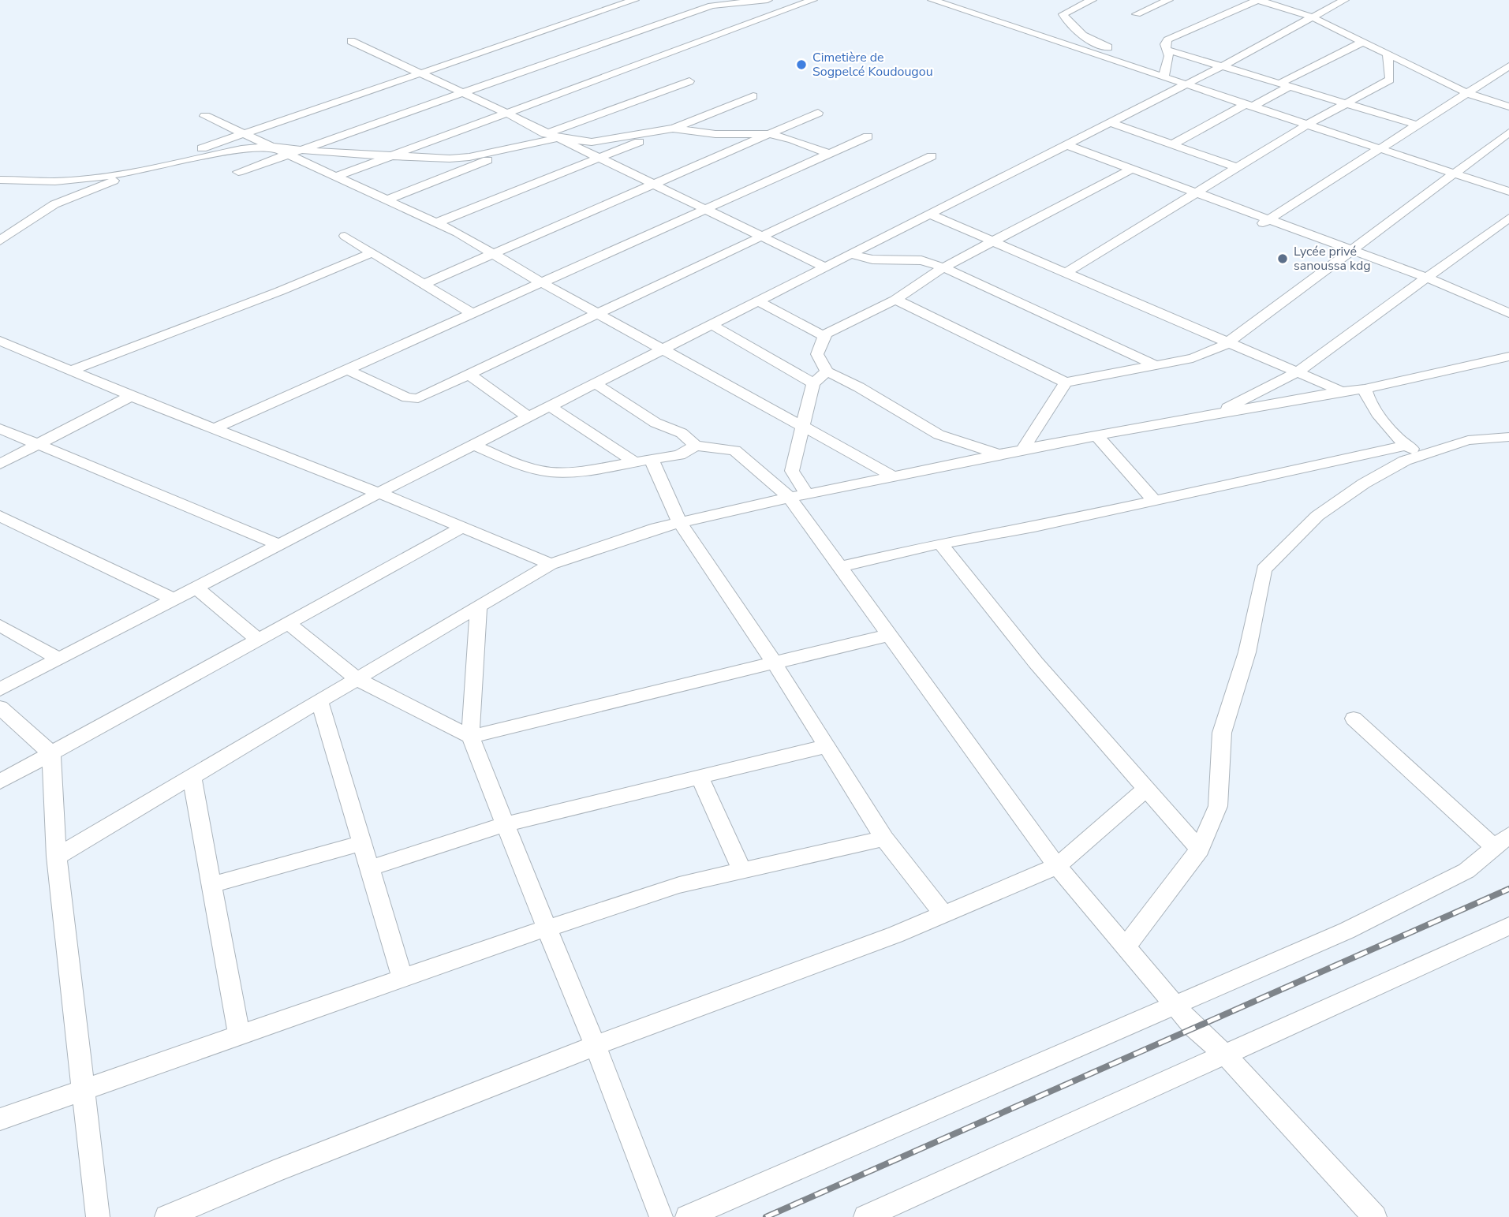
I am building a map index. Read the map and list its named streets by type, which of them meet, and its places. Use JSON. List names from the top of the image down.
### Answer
{
  "places": ["Cimetière de Sogpelcé Koudougou", "Lycée privé sanoussa kdg"]
}
